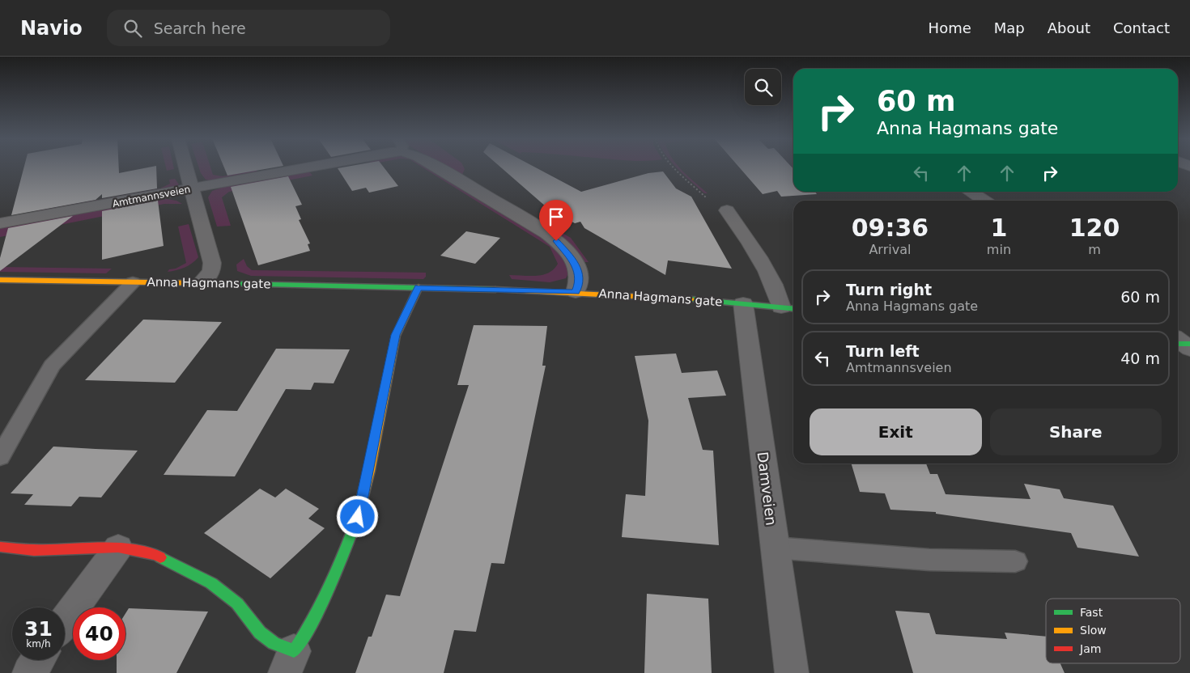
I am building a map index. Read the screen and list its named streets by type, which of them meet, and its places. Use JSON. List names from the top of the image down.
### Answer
{
  "streets": {
    "street": ["Amtmannsveien", "Anna Hagmans gate", "Damveien"]
  },
  "crossings": [
    ["Amtmannsveien", "Anna Hagmans gate"],
    ["Anna Hagmans gate", "Damveien"]
  ],
  "legend": ["Fast", "Slow", "Jam"],
  "page": {
    "header": "Navio",
    "search": "Search here",
    "nav": [
      "Home",
      "Map",
      "About",
      "Contact"
    ],
    "turn": ["60 m", "Anna Hagmans gate"],
    "eta": [
      "09:36",
      "Arrival",
      "1",
      "min",
      "120",
      "m"
    ],
    "list": [
      {
        "name": "Turn right",
        "note": "Anna Hagmans gate",
        "value": "60 m"
      },
      {
        "name": "Turn left",
        "note": "Amtmannsveien",
        "value": "40 m"
      }
    ],
    "buttons": ["Exit", "Share"],
    "speed": "31 km/h",
    "limit": "40"
  }
}
